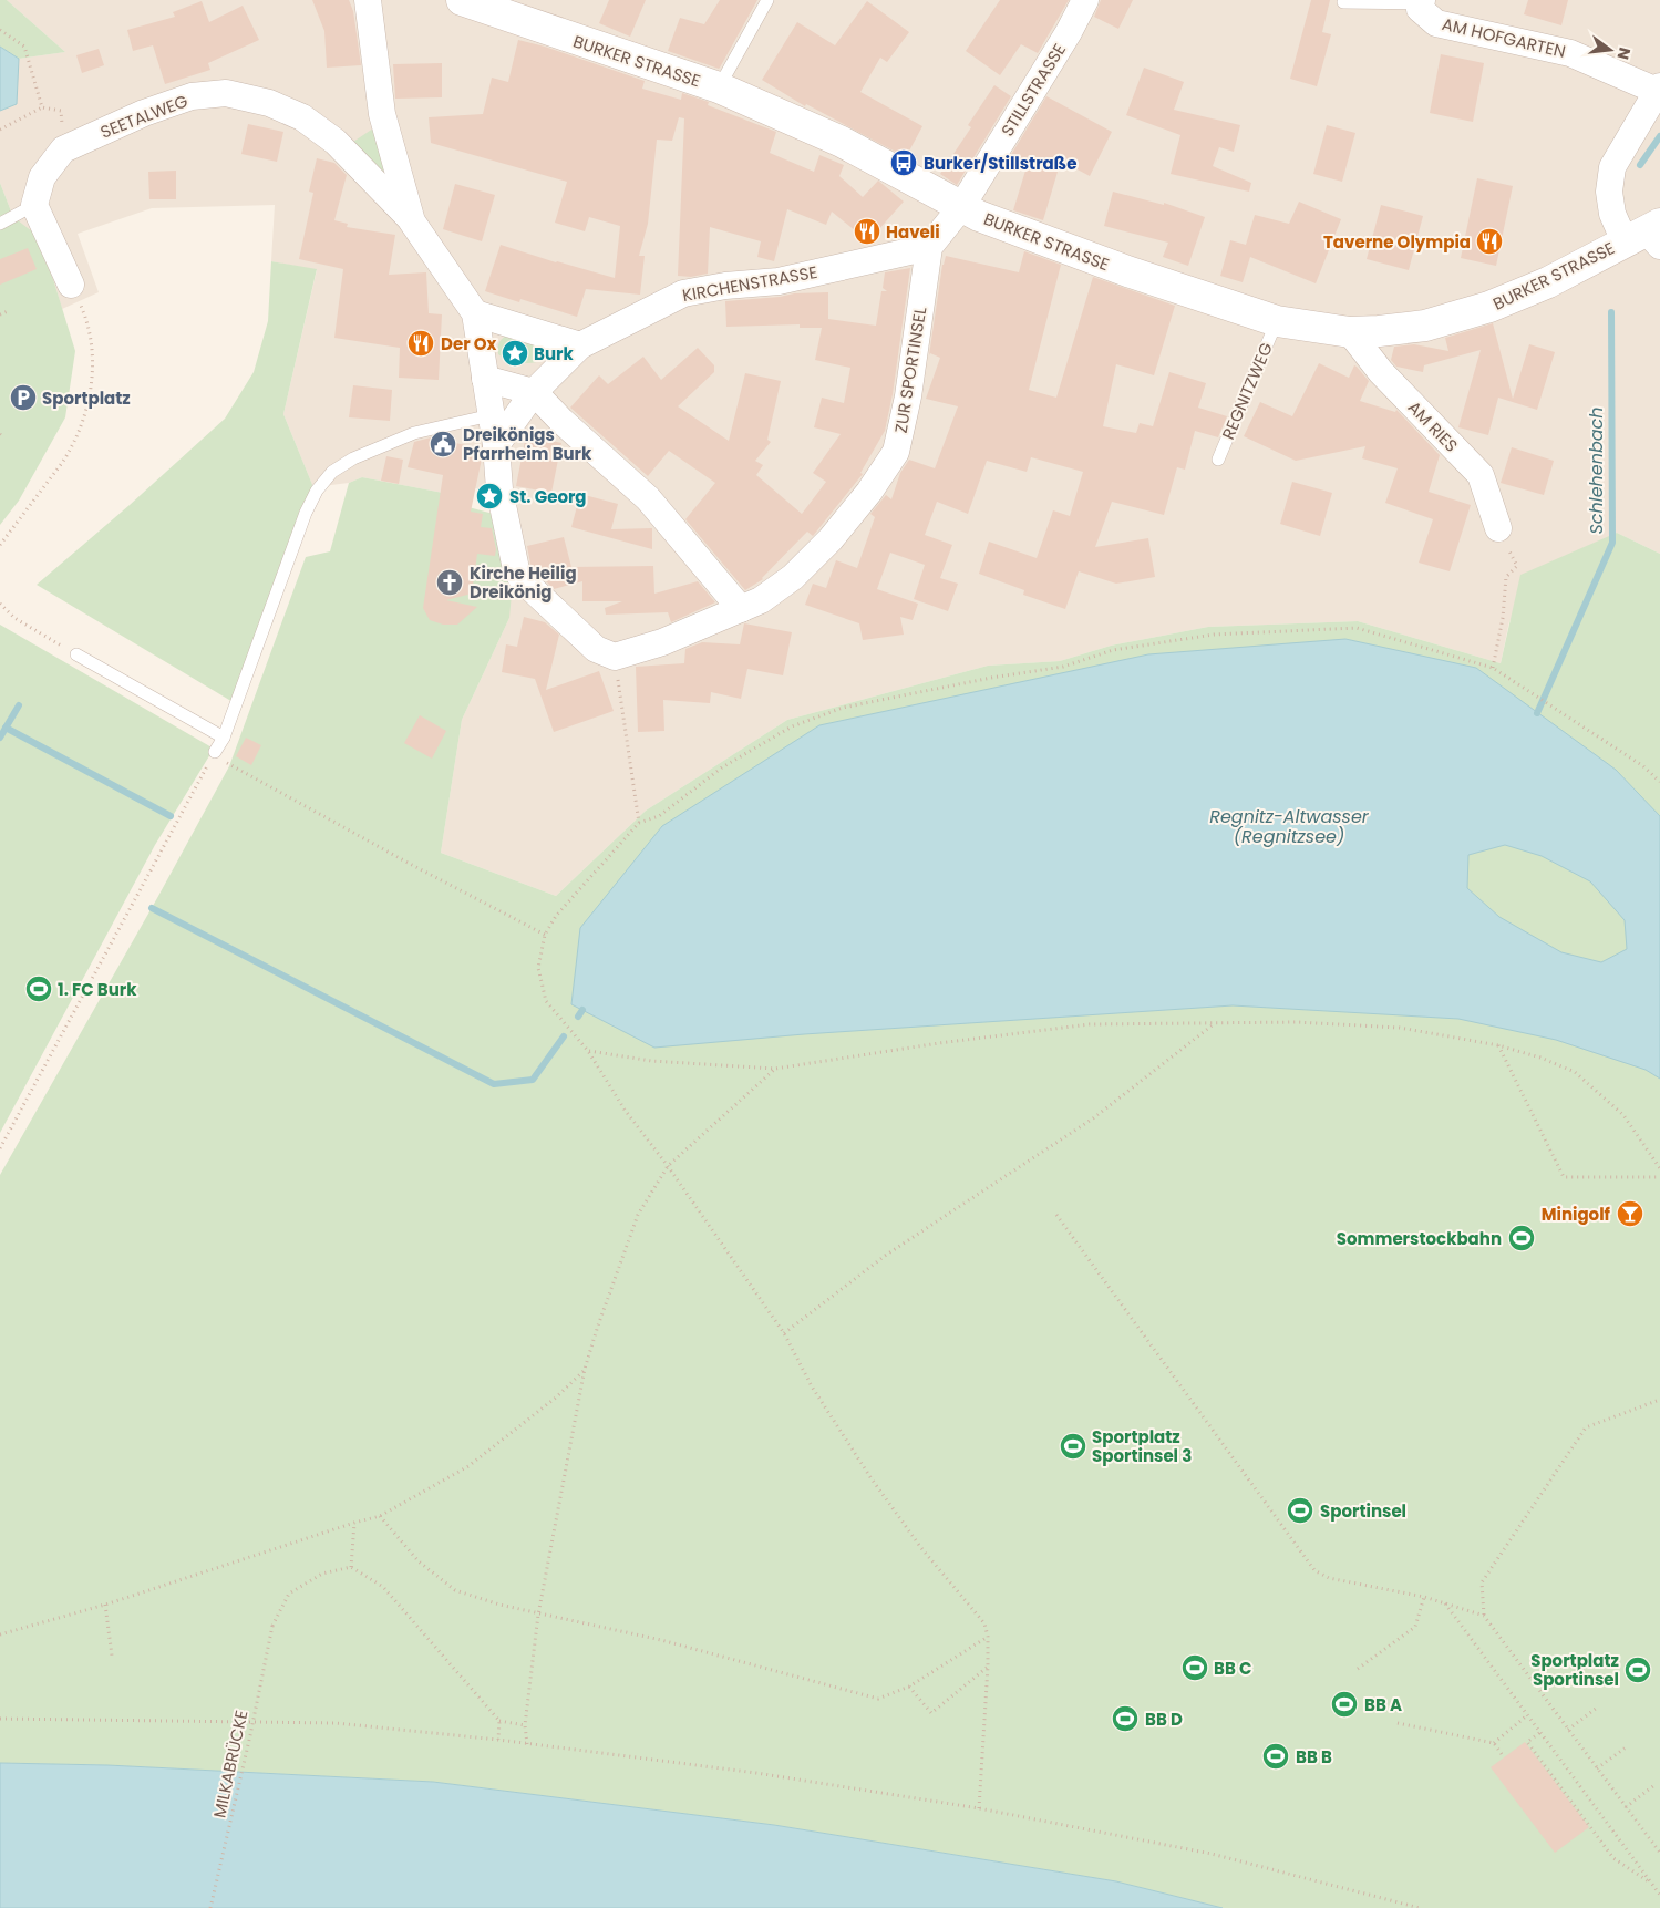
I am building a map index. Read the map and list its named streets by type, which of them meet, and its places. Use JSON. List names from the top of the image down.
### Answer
{
  "streets": {
    "main road": ["BURKER STRASSE"],
    "street": [
      "AM HOFGARTEN",
      "STILLSTRASSE",
      "SEETALWEG",
      "KIRCHENSTRASSE",
      "ZUR SPORTINSEL",
      "AM RIES"
    ],
    "lane": ["REGNITZWEG"],
    "path": ["MILKABRÜCKE"]
  },
  "crossings": [
    ["BURKER STRASSE", "STILLSTRASSE"],
    ["BURKER STRASSE", "REGNITZWEG"],
    ["BURKER STRASSE", "AM RIES"],
    ["KIRCHENSTRASSE", "ZUR SPORTINSEL"]
  ],
  "water": ["Schlehenbach", "Regnitz-Altwasser (Regnitzsee)"],
  "places": {
    "bus stop": ["Burker/Stillstraße"],
    "restaurant": ["Haveli", "Taverne Olympia", "Der Ox"],
    "place": ["Burk", "St. Georg"],
    "parking": ["Sportplatz"],
    "public building": ["Dreikönigs Pfarrheim Burk"],
    "church": ["Kirche Heilig Dreikönig"],
    "sports": [
      "1. FC Burk",
      "Sommerstockbahn",
      "Sportplatz Sportinsel 3",
      "Sportinsel",
      "BB C",
      "Sportplatz Sportinsel",
      "BB A",
      "BB D",
      "BB B"
    ],
    "bar": ["Minigolf"]
  },
  "north": "right"
}
